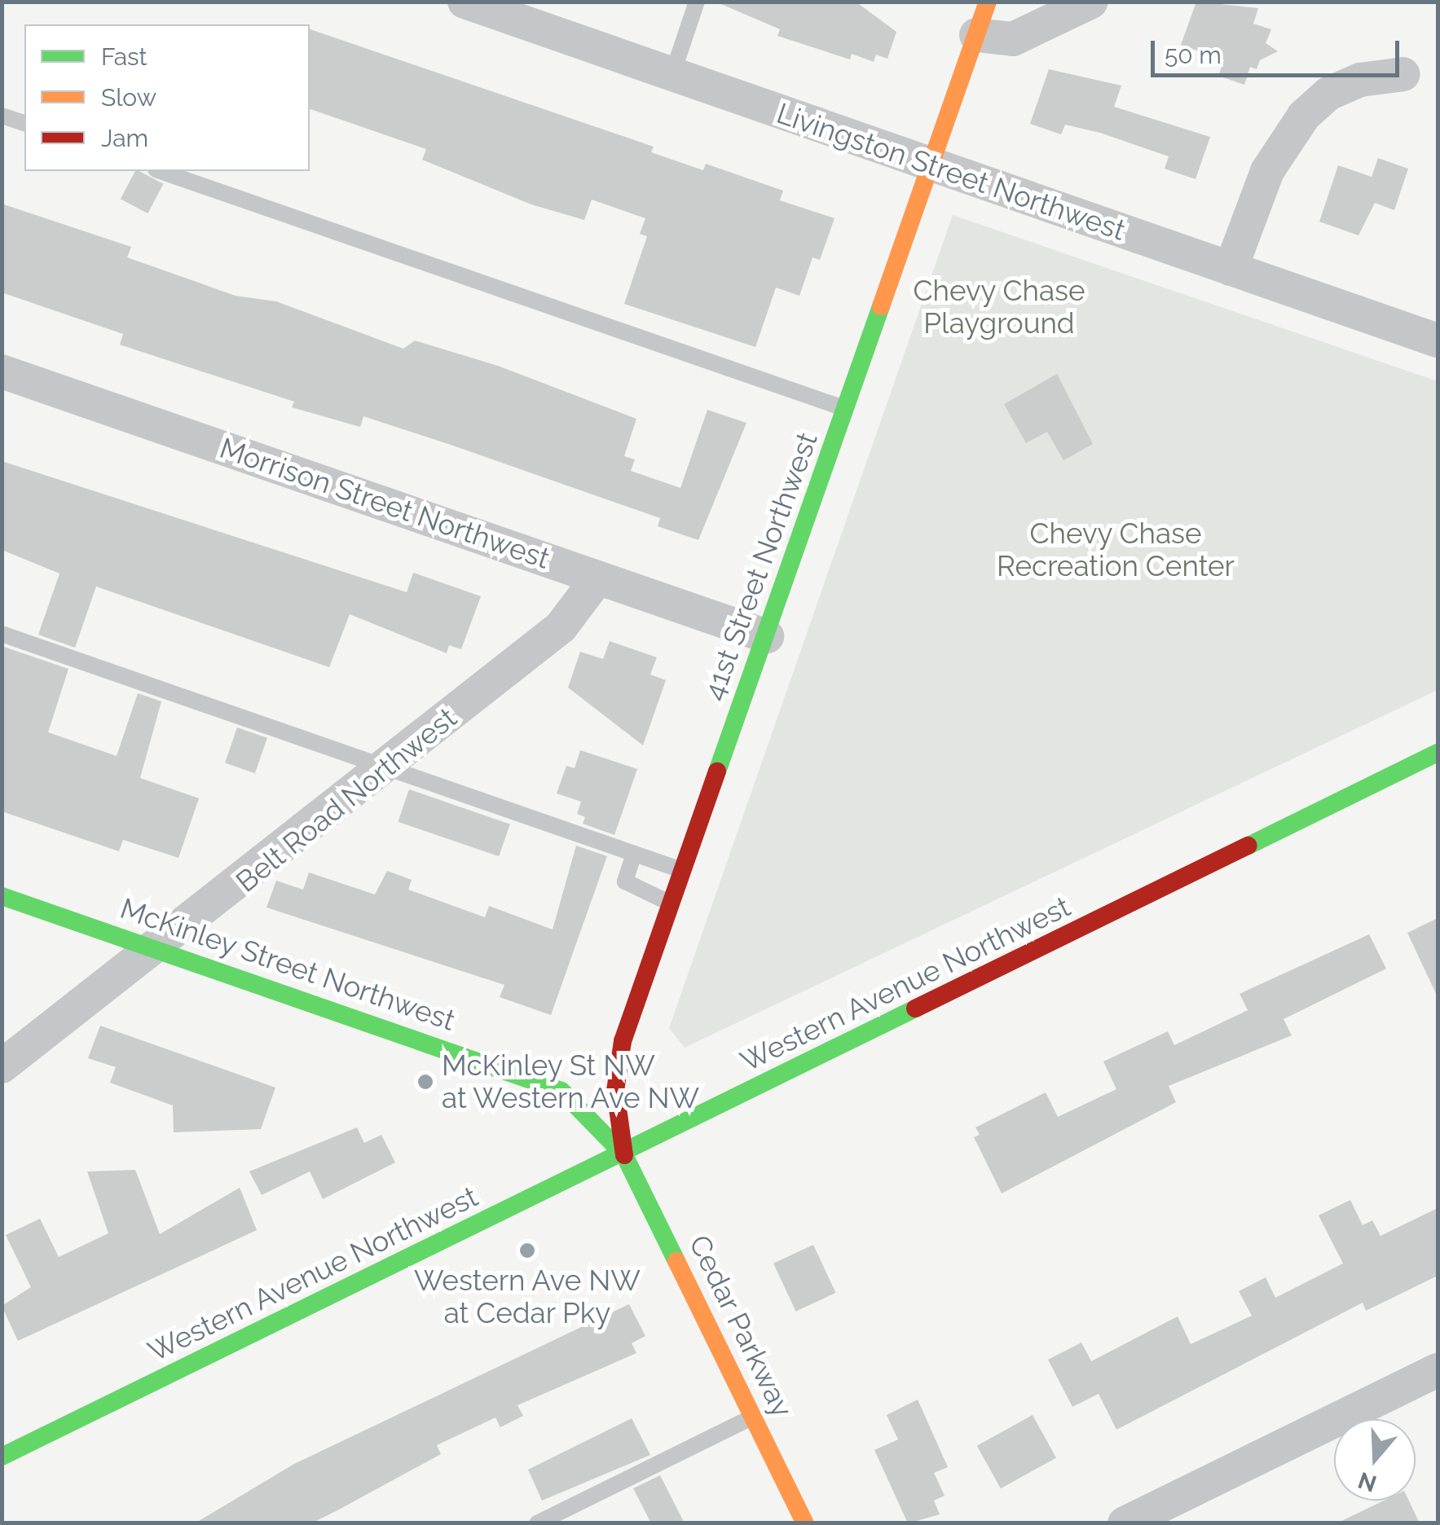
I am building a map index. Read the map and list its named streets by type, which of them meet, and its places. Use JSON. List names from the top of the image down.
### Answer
{
  "streets": {
    "main road": [
      "41st Street Northwest",
      "McKinley Street Northwest",
      "Western Avenue Northwest",
      "Cedar Parkway"
    ],
    "street": ["Livingston Street Northwest", "Morrison Street Northwest", "Belt Road Northwest"]
  },
  "crossings": [
    ["Livingston Street Northwest", "41st Street Northwest"],
    ["Morrison Street Northwest", "41st Street Northwest"],
    ["Morrison Street Northwest", "Belt Road Northwest"],
    ["41st Street Northwest", "McKinley Street Northwest"],
    ["41st Street Northwest", "Western Avenue Northwest"],
    ["41st Street Northwest", "Cedar Parkway"],
    ["Belt Road Northwest", "McKinley Street Northwest"],
    ["McKinley Street Northwest", "Western Avenue Northwest"],
    ["McKinley Street Northwest", "Cedar Parkway"],
    ["Western Avenue Northwest", "Cedar Parkway"]
  ],
  "parks": ["Chevy Chase Playground", "Chevy Chase Recreation Center"],
  "places": ["McKinley St NW at Western Ave NW", "Western Ave NW at Cedar Pky"],
  "legend": ["Fast", "Slow", "Jam"],
  "scale_bar": "50 m",
  "north": "bottom"
}
